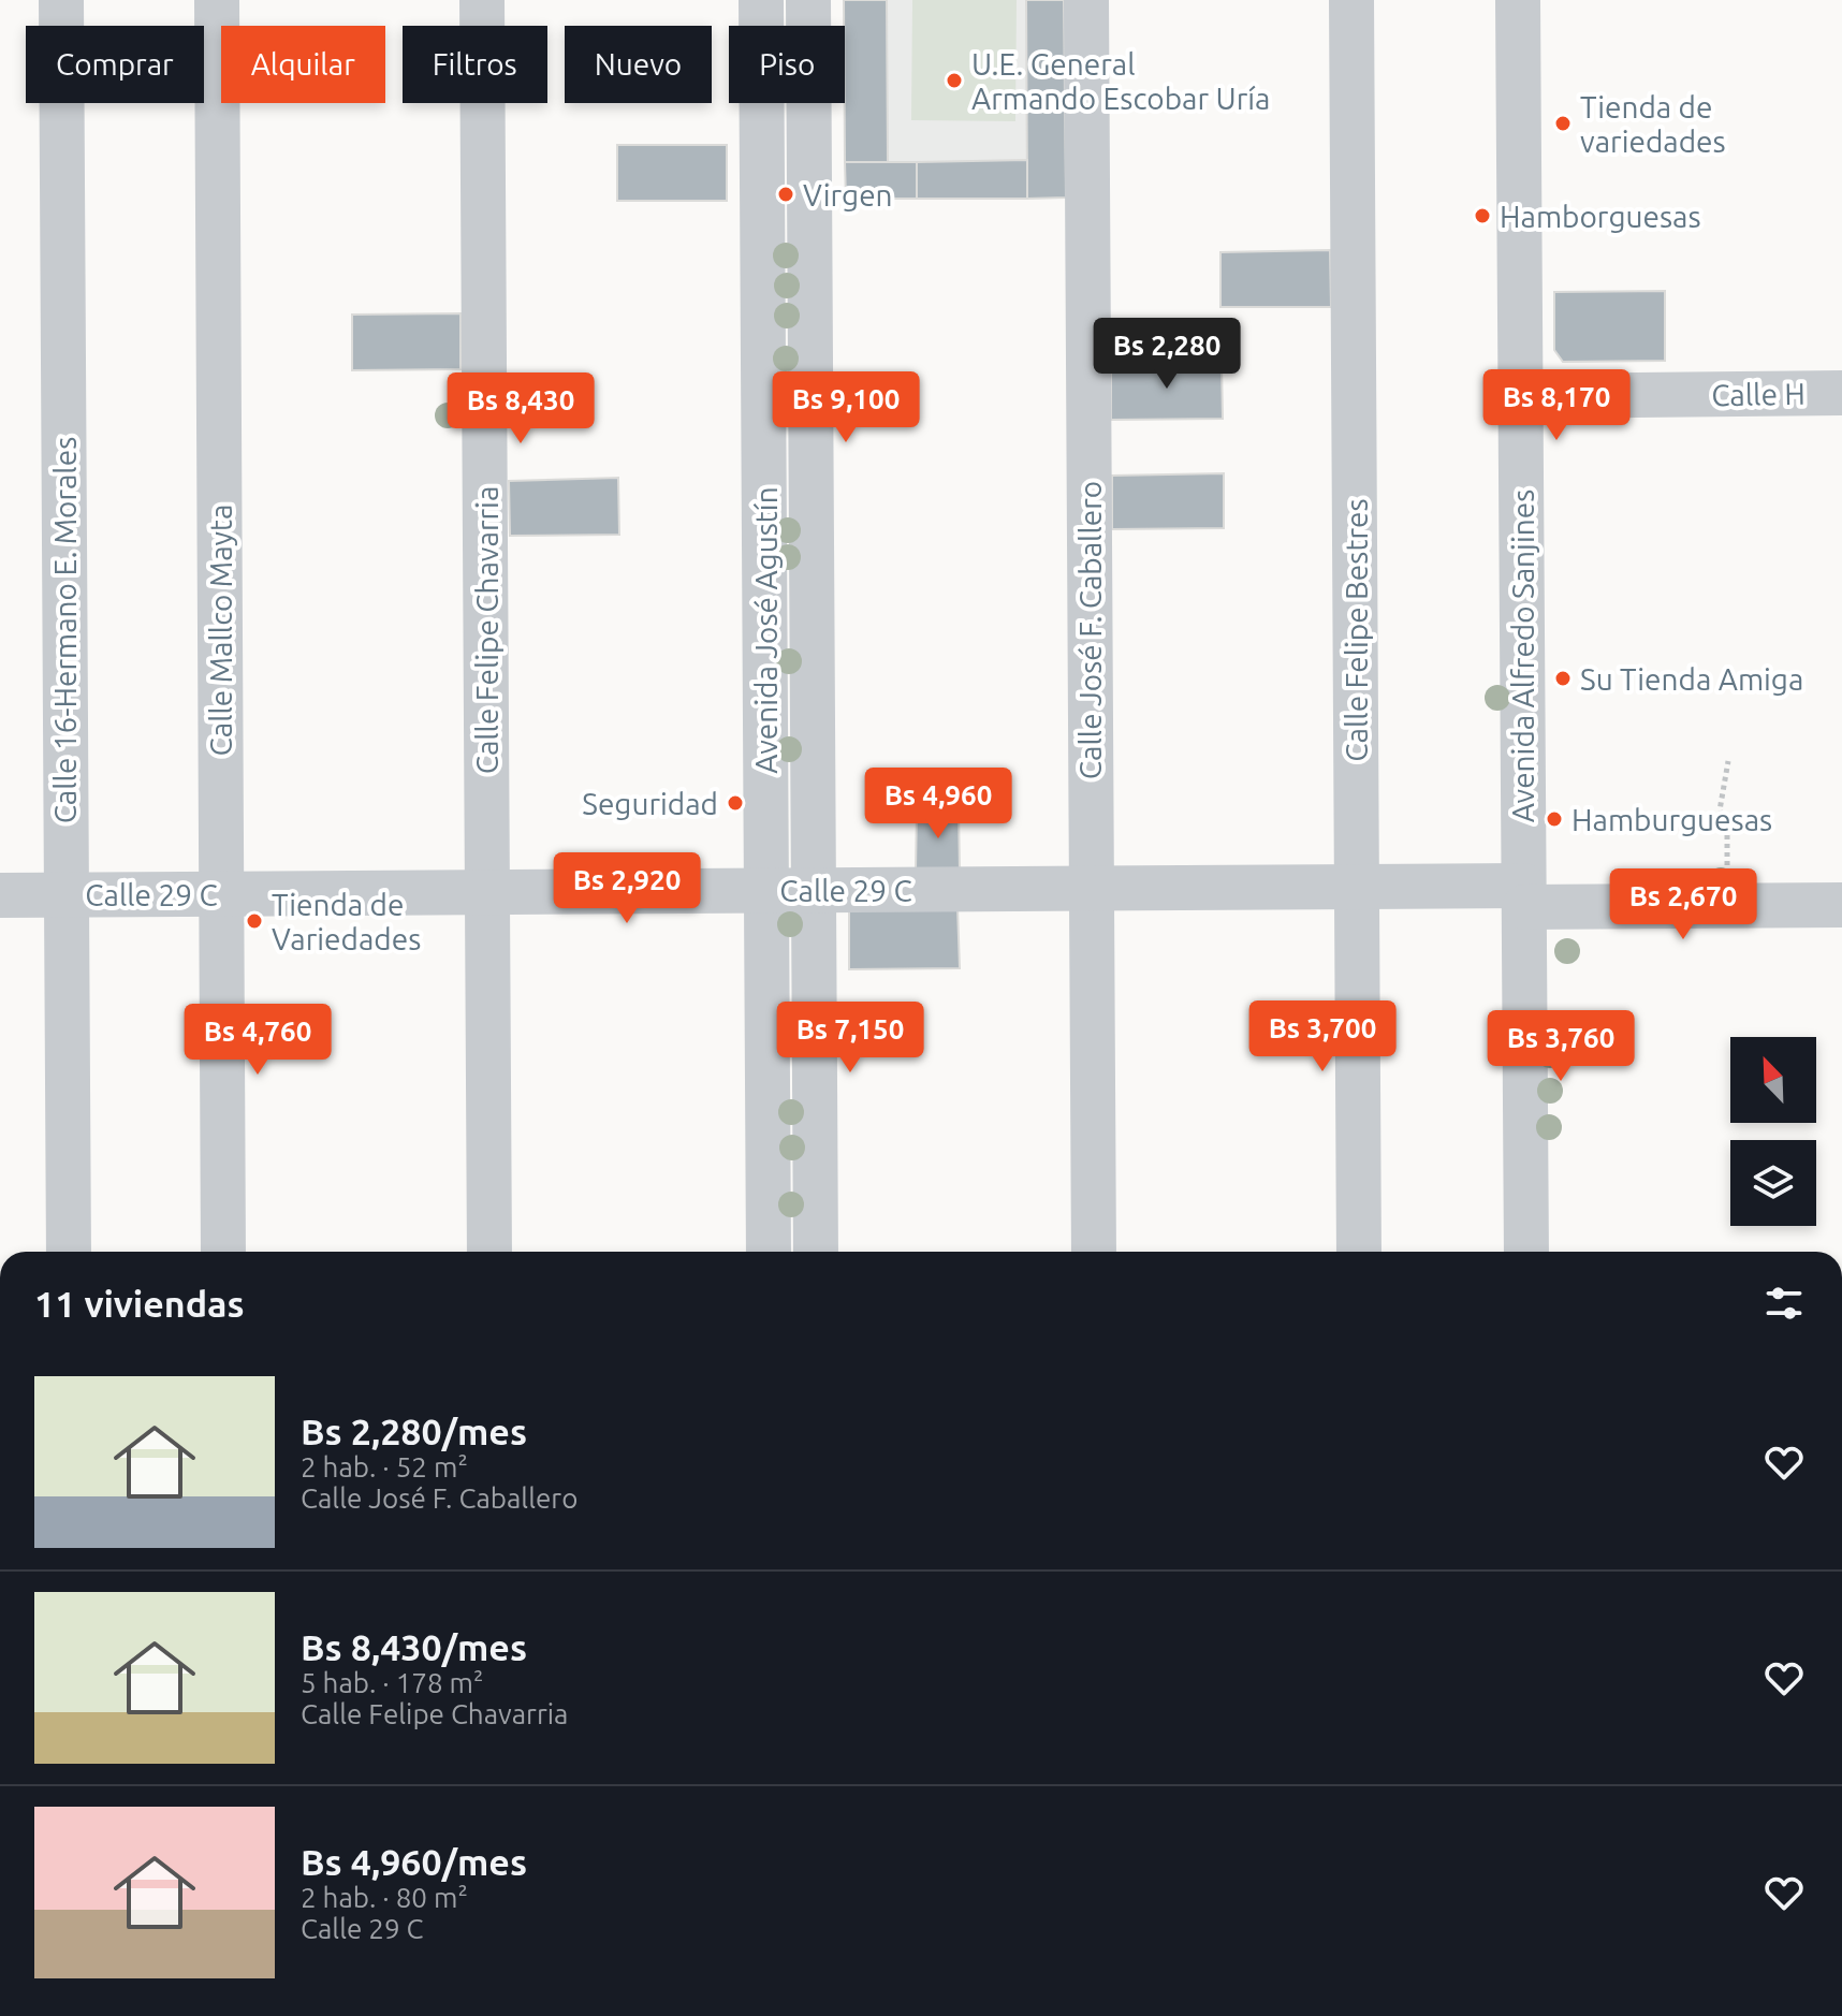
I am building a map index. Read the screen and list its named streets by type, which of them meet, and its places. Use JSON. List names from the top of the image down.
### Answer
{
  "streets": {
    "street": [
      "Calle H",
      "Calle 16-Hermano E. Morales",
      "Calle Mallco Mayta",
      "Calle Felipe Chavarria",
      "Avenida José Agustín",
      "Calle José F. Caballero",
      "Calle Felipe Bestres",
      "Avenida Alfredo Sanjines",
      "Calle 29 C"
    ]
  },
  "crossings": [
    ["Calle H", "Avenida Alfredo Sanjines"],
    ["Calle 16-Hermano E. Morales", "Calle 29 C"],
    ["Calle Mallco Mayta", "Calle 29 C"],
    ["Calle Felipe Chavarria", "Calle 29 C"],
    ["Avenida José Agustín", "Calle 29 C"],
    ["Calle José F. Caballero", "Calle 29 C"],
    ["Calle Felipe Bestres", "Calle 29 C"],
    ["Avenida Alfredo Sanjines", "Calle 29 C"]
  ],
  "places": [
    "U.E. General Armando Escobar Uría",
    "Tienda de variedades",
    "Virgen",
    "Hamborguesas",
    "Su Tienda Amiga",
    "Seguridad",
    "Hamburguesas",
    "Tienda de Variedades"
  ],
  "north": "top left",
  "page": {
    "chip": [
      "Comprar",
      "Alquilar",
      "Filtros",
      "Nuevo",
      "Piso"
    ],
    "price": [
      "Bs 2,280",
      "Bs 8,170",
      "Bs 9,100",
      "Bs 8,430",
      "Bs 4,960",
      "Bs 2,920",
      "Bs 2,670",
      "Bs 3,700",
      "Bs 7,150",
      "Bs 4,760",
      "Bs 3,760"
    ],
    "heading": "11 viviendas",
    "list": [
      {
        "name": "Bs 2,280/mes",
        "note": "2 hab. · 52 m² · Calle José F. Caballero"
      },
      {
        "name": "Bs 8,430/mes",
        "note": "5 hab. · 178 m² · Calle Felipe Chavarria"
      },
      {
        "name": "Bs 4,960/mes",
        "note": "2 hab. · 80 m² · Calle 29 C"
      }
    ]
  }
}
